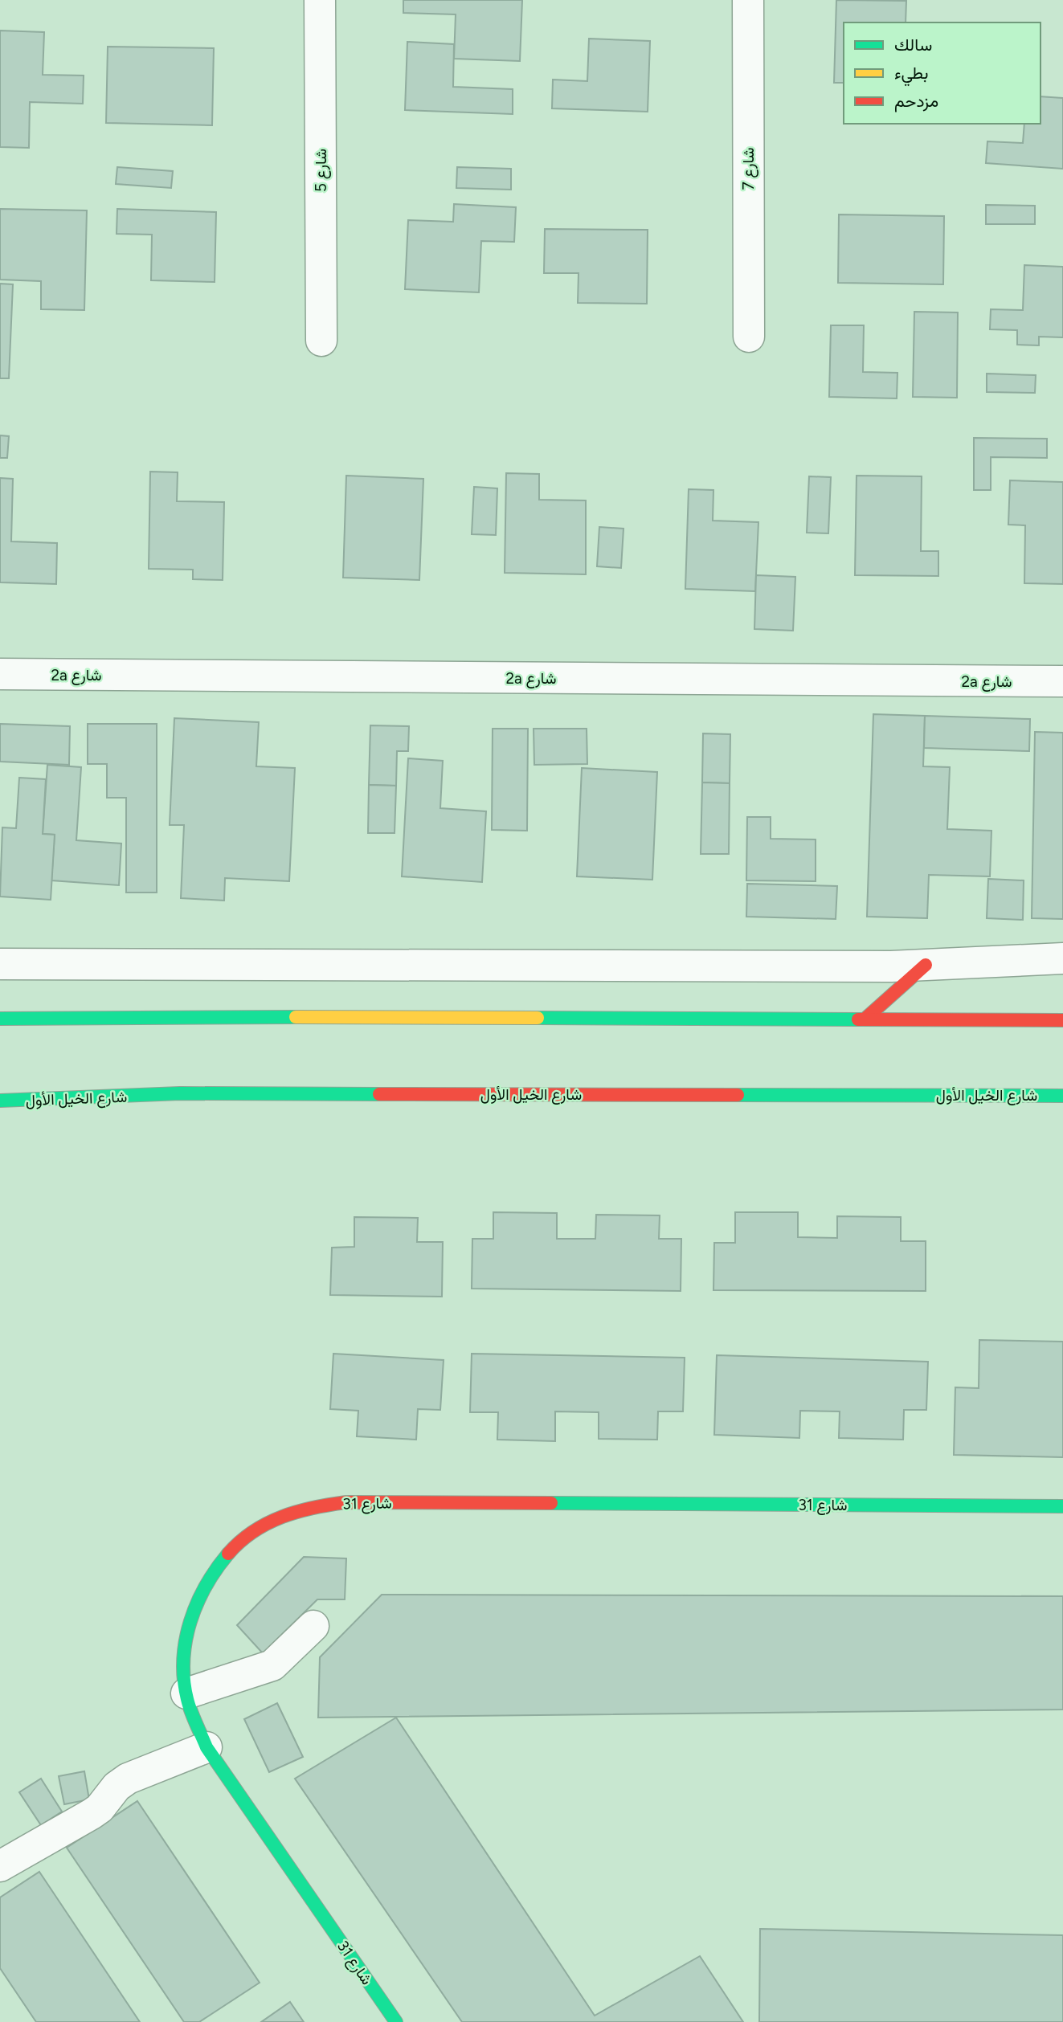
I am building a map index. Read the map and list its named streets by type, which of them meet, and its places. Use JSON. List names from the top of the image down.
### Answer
{
  "streets": {
    "main road": ["شارع الخيل الأول", "شارع 31"],
    "street": ["شارع 7", "شارع 5", "2a شارع"]
  },
  "legend": ["سالك", "بطيء", "مزدحم"]
}
